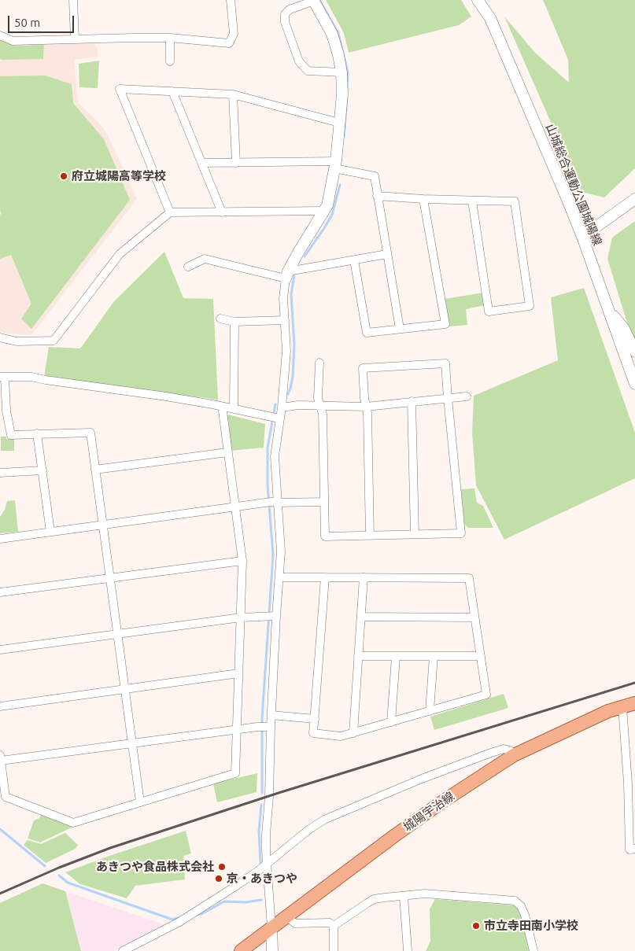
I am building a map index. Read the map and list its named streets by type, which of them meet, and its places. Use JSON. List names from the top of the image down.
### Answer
{
  "streets": {
    "main road": ["山城総合運動公園城陽線", "城陽宇治線"]
  },
  "places": [
    "府立城陽高等学校",
    "あきつや食品株式会社",
    "京・あきつや",
    "市立寺田南小学校"
  ],
  "scale_bar": "50 m"
}
